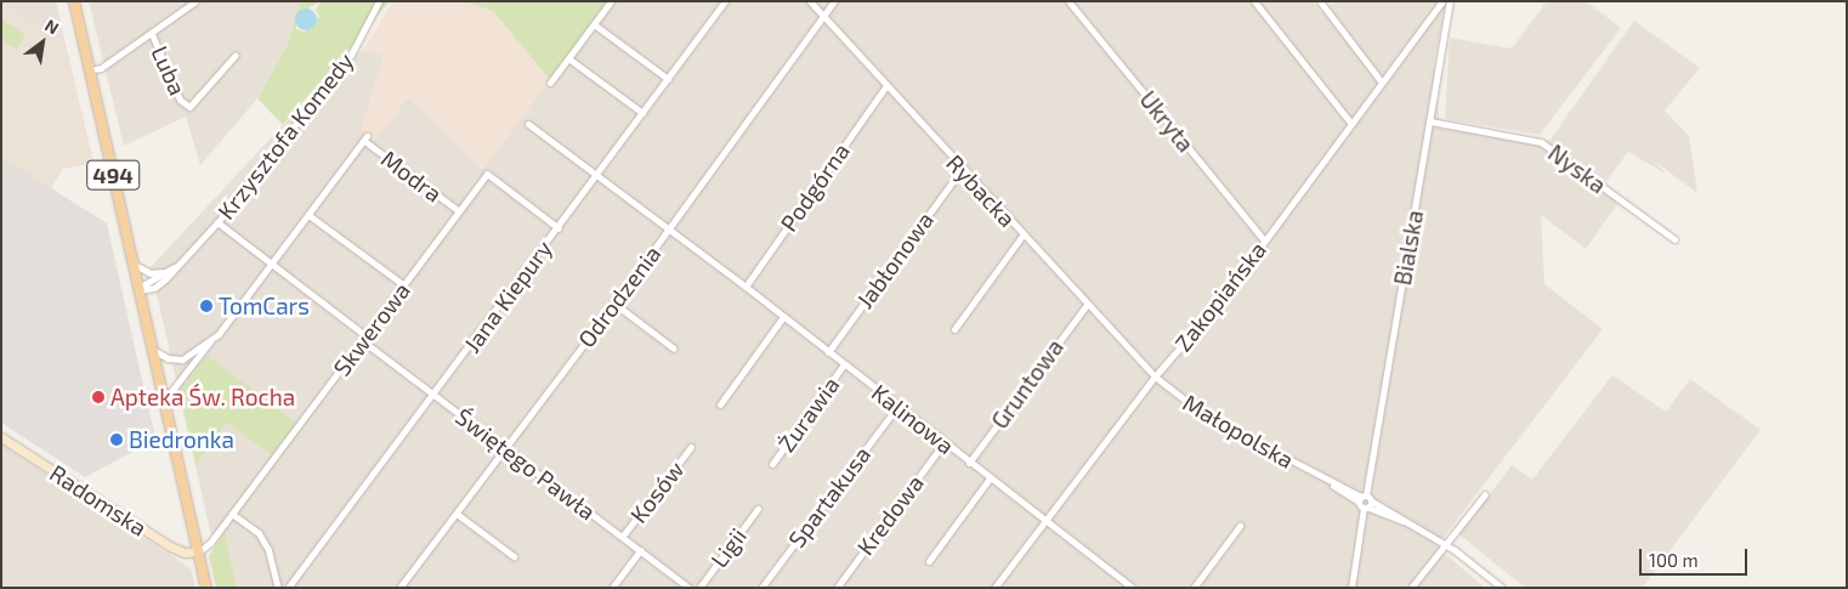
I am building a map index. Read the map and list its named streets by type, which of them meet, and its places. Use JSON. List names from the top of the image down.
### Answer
{
  "streets": {
    "main road": ["494"],
    "street": [
      "Luba",
      "Ukryta",
      "Krzysztofa Komedy",
      "Nyska",
      "Modra",
      "Podgórna",
      "Rybacka",
      "Bialska",
      "Jabłonowa",
      "Jana Kiepury",
      "Odrodzenia",
      "Zakopiańska",
      "Skwerowa",
      "Gruntowa",
      "Żurawia",
      "Kalinowa",
      "Małopolska",
      "Świętego Pawła",
      "Kosów",
      "Spartakusa",
      "Radomska",
      "Kredowa",
      "Ligii"
    ]
  },
  "crossings": [
    ["Luba", "494"],
    ["Ukryta", "Zakopiańska"],
    ["Krzysztofa Komedy", "494"],
    ["Krzysztofa Komedy", "Świętego Pawła"],
    ["Nyska", "Bialska"],
    ["494", "Skwerowa"],
    ["494", "Radomska"],
    ["Modra", "Skwerowa"],
    ["Podgórna", "Rybacka"],
    ["Podgórna", "Kalinowa"],
    ["Rybacka", "Jabłonowa"],
    ["Rybacka", "Odrodzenia"],
    ["Rybacka", "Zakopiańska"],
    ["Rybacka", "Gruntowa"],
    ["Rybacka", "Małopolska"],
    ["Bialska", "Małopolska"],
    ["Jabłonowa", "Kalinowa"],
    ["Jana Kiepury", "Skwerowa"],
    ["Jana Kiepury", "Kalinowa"],
    ["Jana Kiepury", "Świętego Pawła"],
    ["Odrodzenia", "Kalinowa"],
    ["Odrodzenia", "Świętego Pawła"],
    ["Zakopiańska", "Kalinowa"],
    ["Zakopiańska", "Małopolska"],
    ["Skwerowa", "Świętego Pawła"],
    ["Skwerowa", "Radomska"],
    ["Gruntowa", "Kalinowa"],
    ["Żurawia", "Kalinowa"],
    ["Kalinowa", "Spartakusa"],
    ["Kalinowa", "Kredowa"],
    ["Świętego Pawła", "Kosów"]
  ],
  "places": ["TomCars", "Apteka Św. Rocha", "Biedronka"],
  "scale_bar": "100 m",
  "north": "top right"
}
